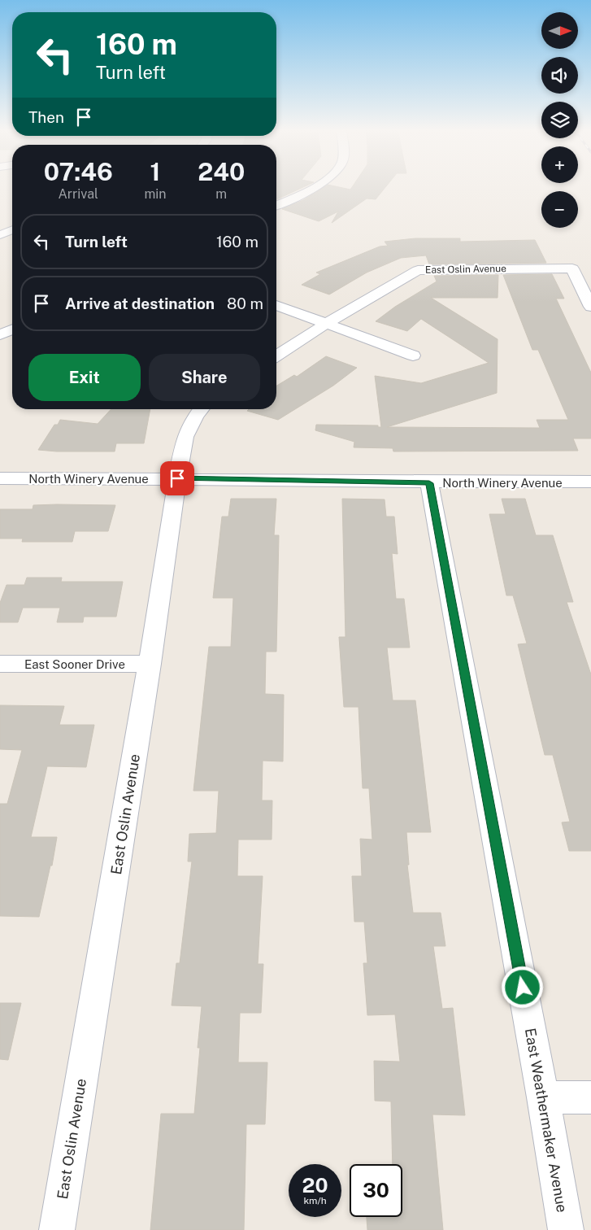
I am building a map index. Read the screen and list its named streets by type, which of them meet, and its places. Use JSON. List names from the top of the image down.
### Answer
{
  "streets": {
    "street": [
      "East Oslin Avenue",
      "North Winery Avenue",
      "East Sooner Drive",
      "East Weathermaker Avenue"
    ]
  },
  "crossings": [
    ["East Oslin Avenue", "North Winery Avenue"],
    ["East Oslin Avenue", "East Sooner Drive"],
    ["North Winery Avenue", "East Weathermaker Avenue"]
  ],
  "north": "right",
  "page": {
    "map_buttons": ["+", "−"],
    "turn": ["160 m", "Turn left"],
    "then": "Then",
    "eta": [
      "07:46",
      "Arrival",
      "1",
      "min",
      "240",
      "m"
    ],
    "list": [
      {
        "name": "Turn left",
        "value": "160 m"
      },
      {
        "name": "Arrive at destination",
        "value": "80 m"
      }
    ],
    "buttons": ["Exit", "Share"],
    "speed": "20 km/h",
    "limit": "30"
  }
}
